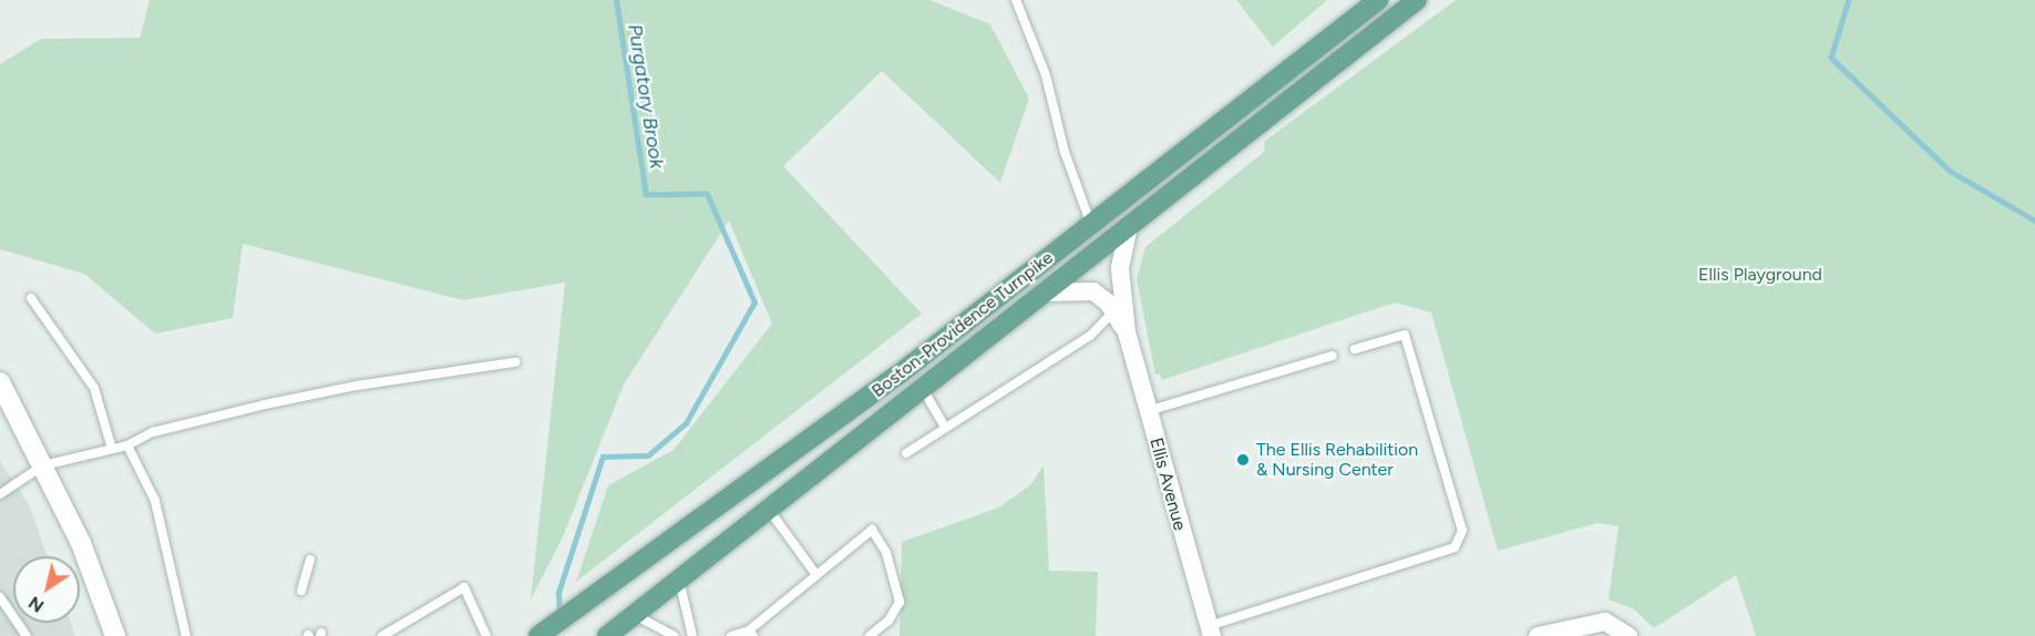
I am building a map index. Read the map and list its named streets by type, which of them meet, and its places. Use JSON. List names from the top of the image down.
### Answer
{
  "streets": {
    "main road": ["Boston-Providence Turnpike"],
    "street": ["Ellis Avenue"]
  },
  "crossings": [
    ["Boston-Providence Turnpike", "Ellis Avenue"]
  ],
  "water": ["Purgatory Brook"],
  "parks": ["Ellis Playground"],
  "places": ["The Ellis Rehabilition & Nursing Center"],
  "north": "bottom left"
}
